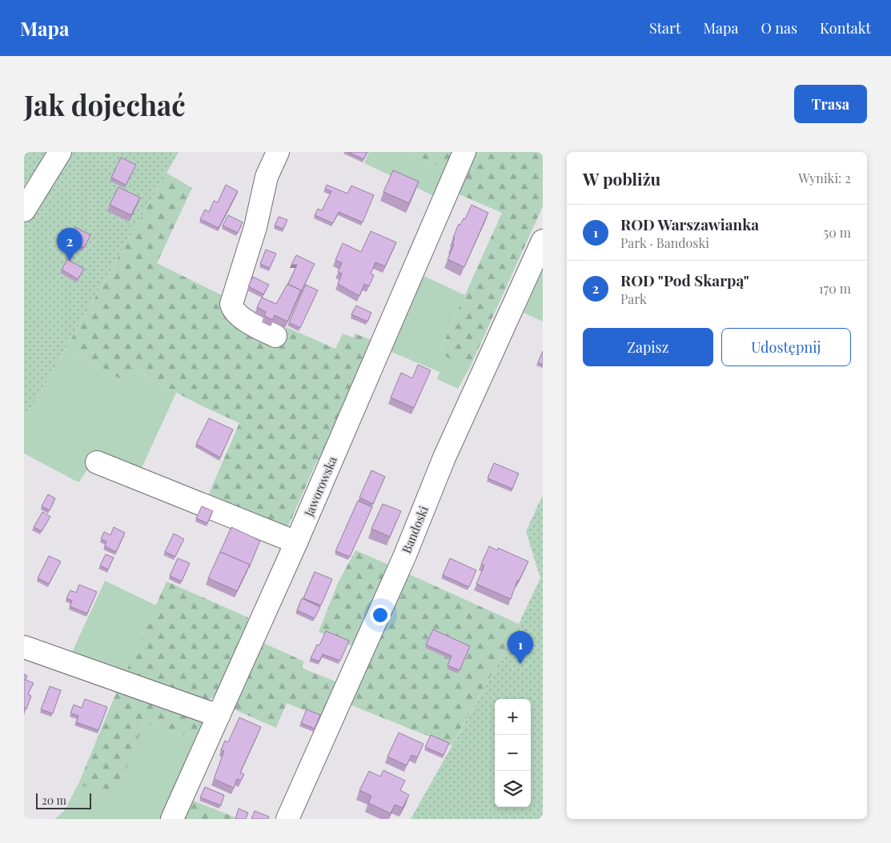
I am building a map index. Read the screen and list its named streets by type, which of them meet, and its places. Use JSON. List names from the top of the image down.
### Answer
{
  "streets": {
    "street": ["Jaworowska", "Bandoski"]
  },
  "scale_bar": "20 m",
  "page": {
    "header": "Mapa",
    "nav": [
      "Start",
      "Mapa",
      "O nas",
      "Kontakt"
    ],
    "buttons": [
      "Trasa",
      ["Zapisz", "Udostępnij"]
    ],
    "title": "Jak dojechać",
    "heading": ["W pobliżu", "Wyniki: 2"],
    "list": [
      {
        "mark": "1",
        "name": "ROD Warszawianka",
        "note": "Park · Bandoski",
        "value": "50 m"
      },
      {
        "mark": "2",
        "name": "ROD \"Pod Skarpą\"",
        "note": "Park",
        "value": "170 m"
      }
    ],
    "pins": ["2", "1"],
    "map_buttons": ["+", "−"],
    "scale": "20 m"
  }
}
